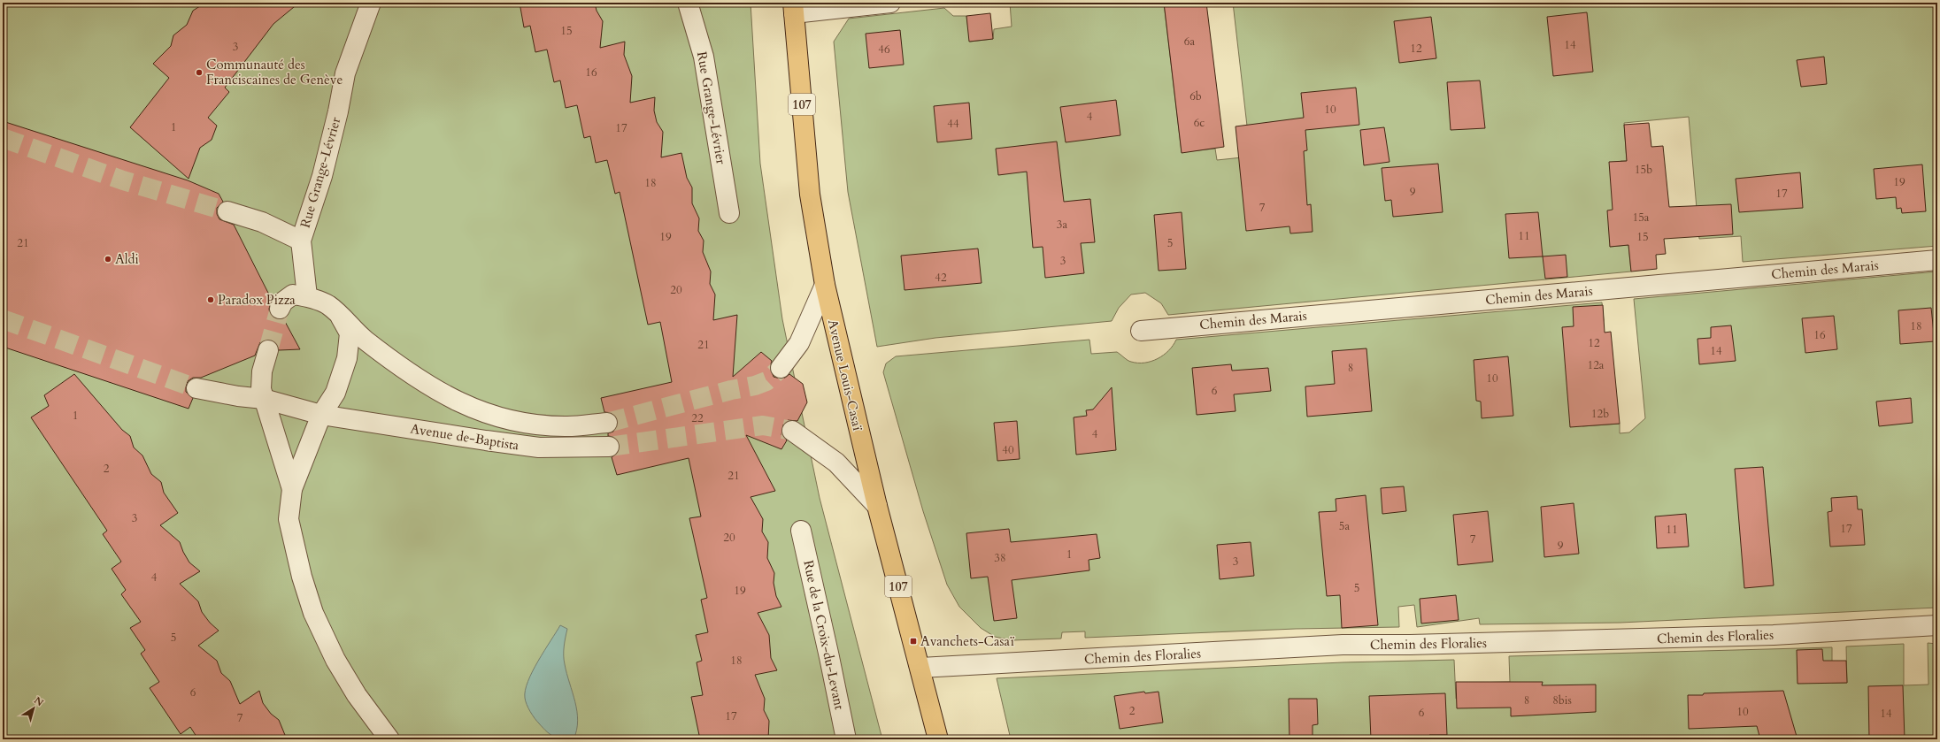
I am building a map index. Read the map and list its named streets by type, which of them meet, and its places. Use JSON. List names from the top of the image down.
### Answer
{
  "streets": {
    "main road": ["107", "Avenue Louis-Casaï"],
    "street": [
      "Rue Grange-Lévrier",
      "Chemin des Marais",
      "Avenue de-Baptista",
      "Rue de la Croix-du-Levant",
      "Chemin des Floralies"
    ]
  },
  "crossings": [
    ["Avenue Louis-Casaï", "Chemin des Floralies"]
  ],
  "places": {
    "other": ["Communauté des Franciscaines de Genève", "Aldi", "Paradox Pizza"],
    "transit": ["Avanchets-Casaï"]
  },
  "house_numbers": [
    "15",
    "6a",
    "14",
    "3",
    "12",
    "46",
    "16",
    "6b",
    "10",
    "4",
    "6c",
    "44",
    "1",
    "17",
    "15b",
    "19",
    "18",
    "9",
    "17",
    "7",
    "15a",
    "3a",
    "11",
    "19",
    "15",
    "21",
    "5",
    "3",
    "42",
    "20",
    "18",
    "16",
    "12",
    "21",
    "14",
    "12a",
    "8",
    "10",
    "6",
    "12b",
    "1",
    "22",
    "4",
    "40",
    "2",
    "21",
    "3",
    "5a",
    "17",
    "11",
    "20",
    "7",
    "9",
    "1",
    "38",
    "3",
    "4",
    "5",
    "19",
    "5",
    "18",
    "6",
    "8",
    "8bis",
    "2",
    "10",
    "6",
    "14",
    "17",
    "7"
  ],
  "north": "top right"
}
